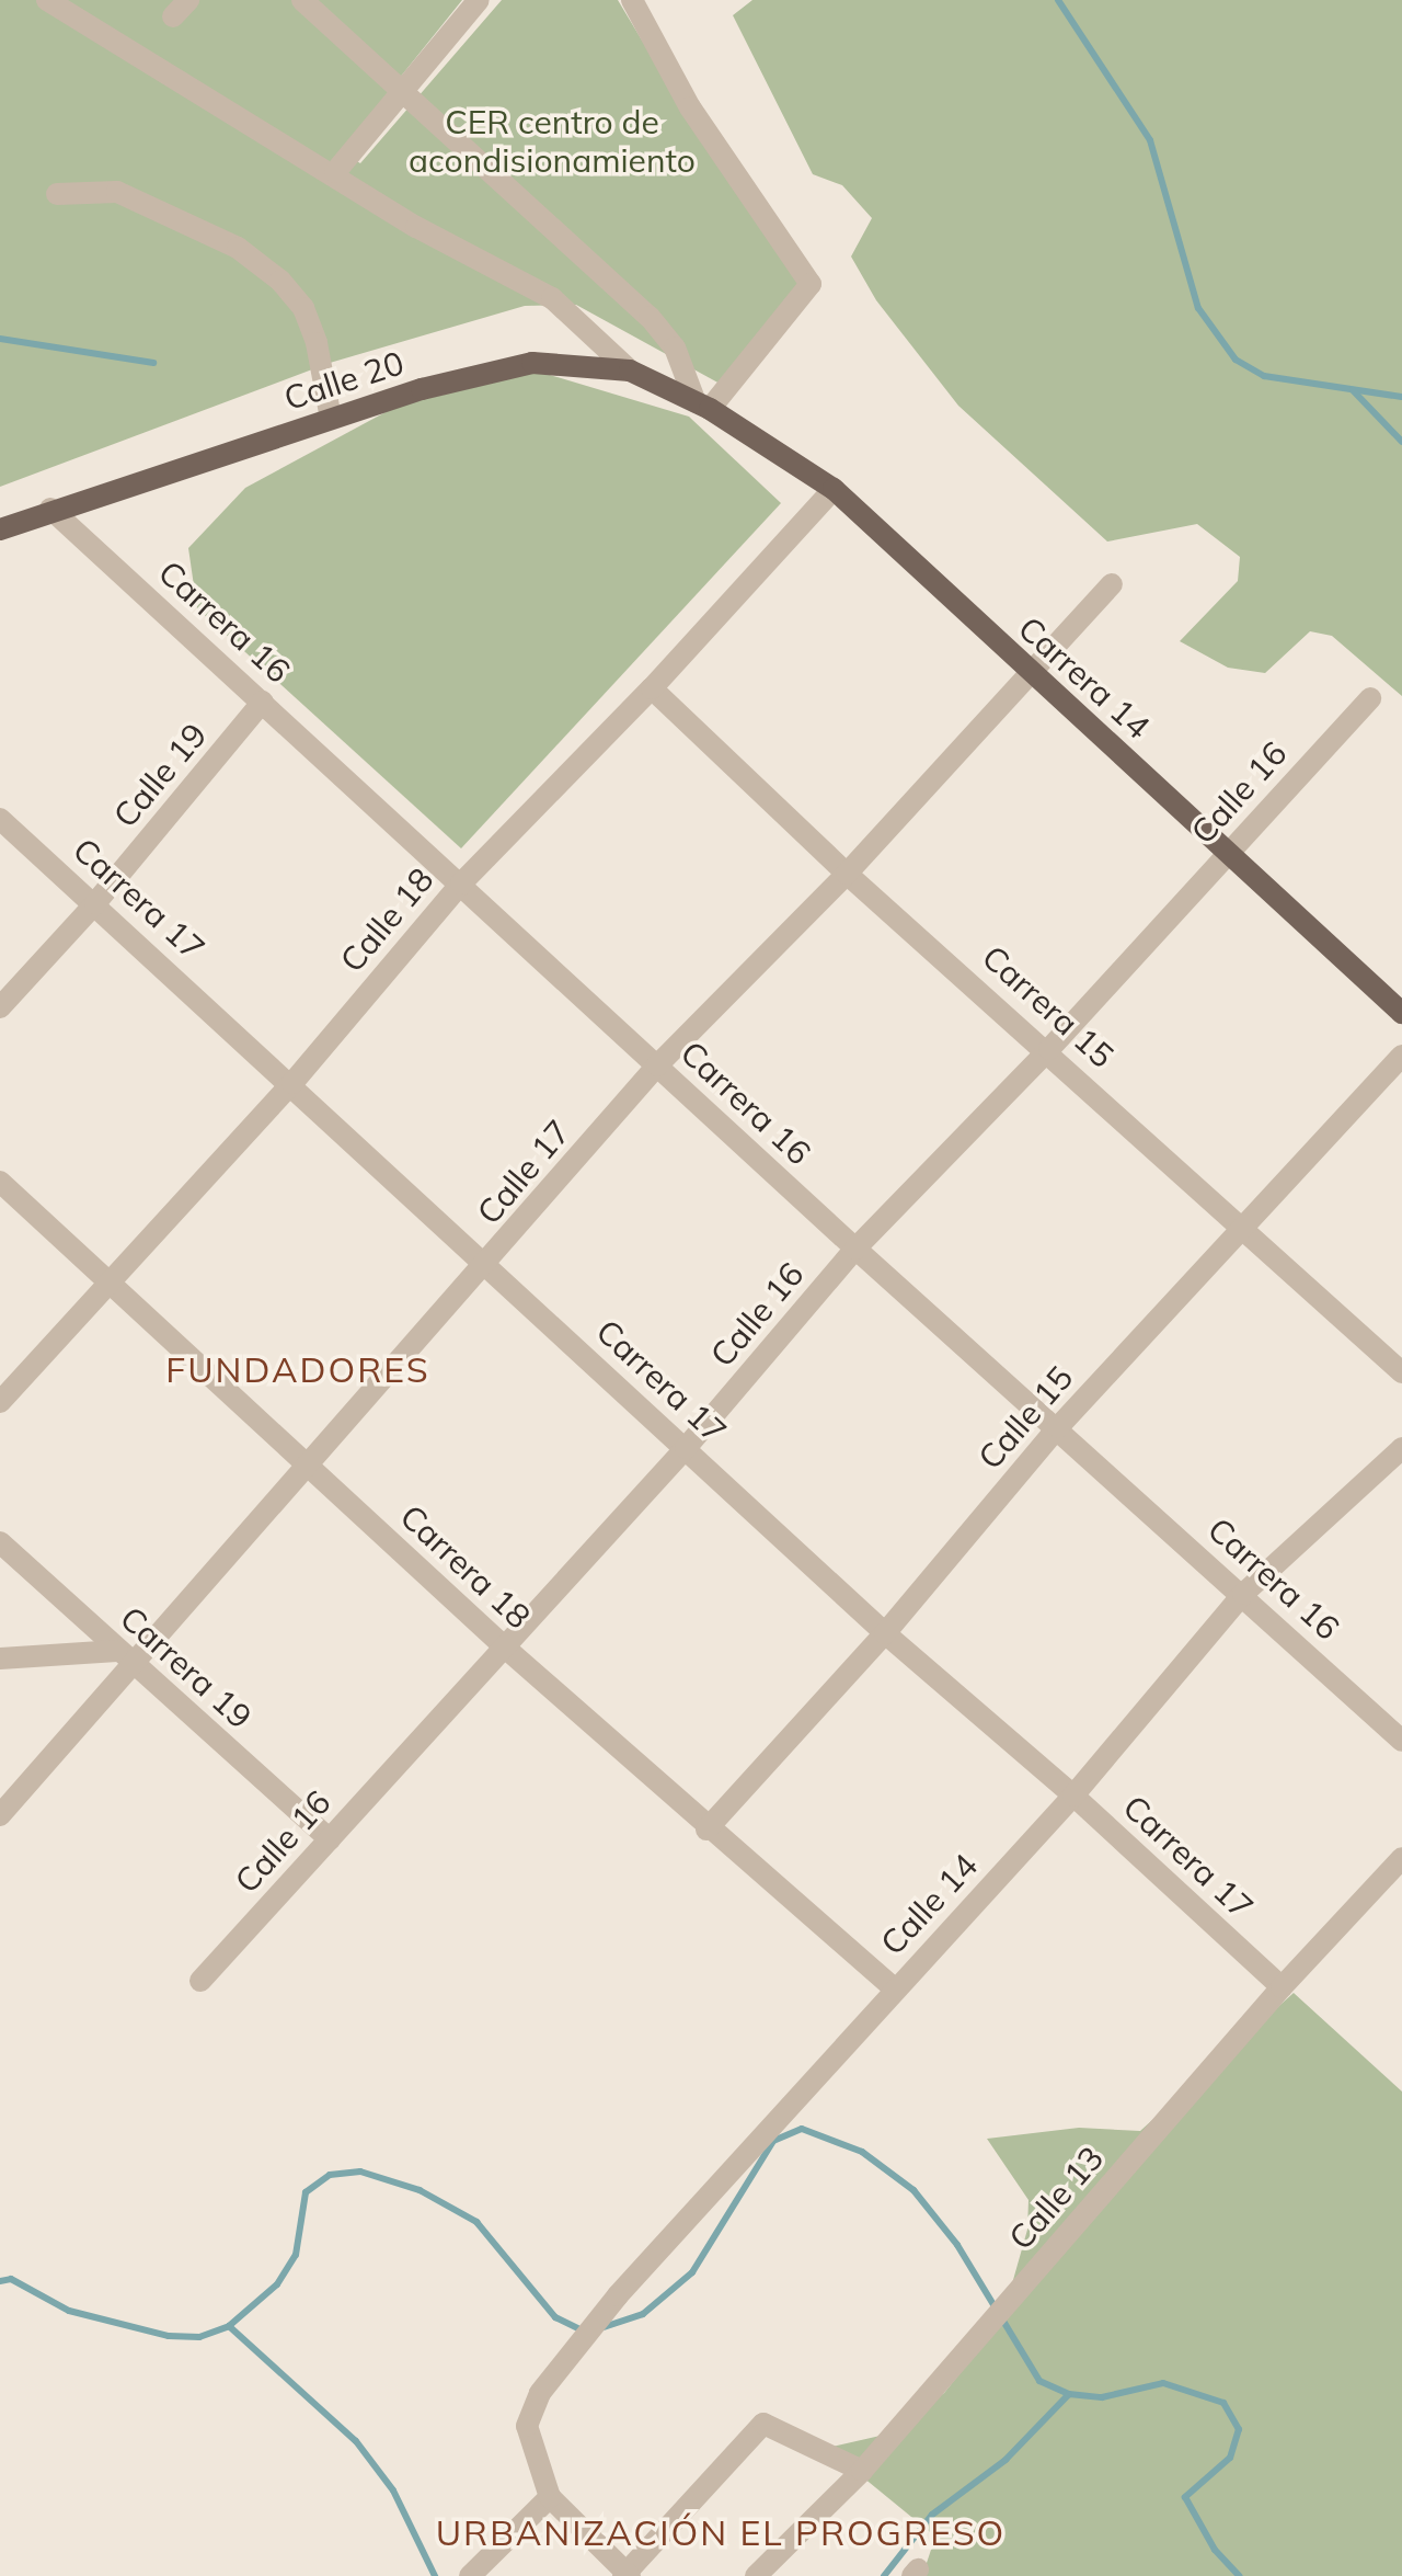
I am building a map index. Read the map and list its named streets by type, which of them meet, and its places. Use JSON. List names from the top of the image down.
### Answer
{
  "streets": {
    "main road": ["Calle 20", "Carrera 14"],
    "street": [
      "Carrera 16",
      "Calle 19",
      "Calle 16",
      "Carrera 17",
      "Calle 18",
      "Carrera 15",
      "Calle 17",
      "Calle 15",
      "Carrera 18",
      "Carrera 19",
      "Calle 14",
      "Calle 13"
    ]
  },
  "crossings": [
    ["Calle 20", "Carrera 16"],
    ["Calle 20", "Carrera 14"],
    ["Carrera 16", "Calle 19"],
    ["Carrera 16", "Calle 16"],
    ["Carrera 16", "Calle 18"],
    ["Carrera 16", "Calle 17"],
    ["Carrera 16", "Calle 15"],
    ["Carrera 16", "Calle 14"],
    ["Carrera 14", "Calle 16"],
    ["Carrera 14", "Calle 18"],
    ["Carrera 14", "Calle 17"],
    ["Calle 19", "Carrera 17"],
    ["Calle 16", "Carrera 17"],
    ["Calle 16", "Carrera 15"],
    ["Calle 16", "Carrera 18"],
    ["Calle 16", "Carrera 19"],
    ["Carrera 17", "Calle 18"],
    ["Carrera 17", "Calle 17"],
    ["Carrera 17", "Calle 15"],
    ["Carrera 17", "Calle 14"],
    ["Carrera 17", "Calle 13"],
    ["Calle 18", "Carrera 15"],
    ["Calle 18", "Carrera 18"],
    ["Carrera 15", "Calle 17"],
    ["Carrera 15", "Calle 15"],
    ["Calle 17", "Carrera 18"],
    ["Calle 17", "Carrera 19"],
    ["Calle 15", "Carrera 18"],
    ["Carrera 18", "Calle 14"]
  ],
  "districts": ["FUNDADORES", "URBANIZACIÓN EL PROGRESO"],
  "parks": ["CER centro de acondisionamiento"]
}
